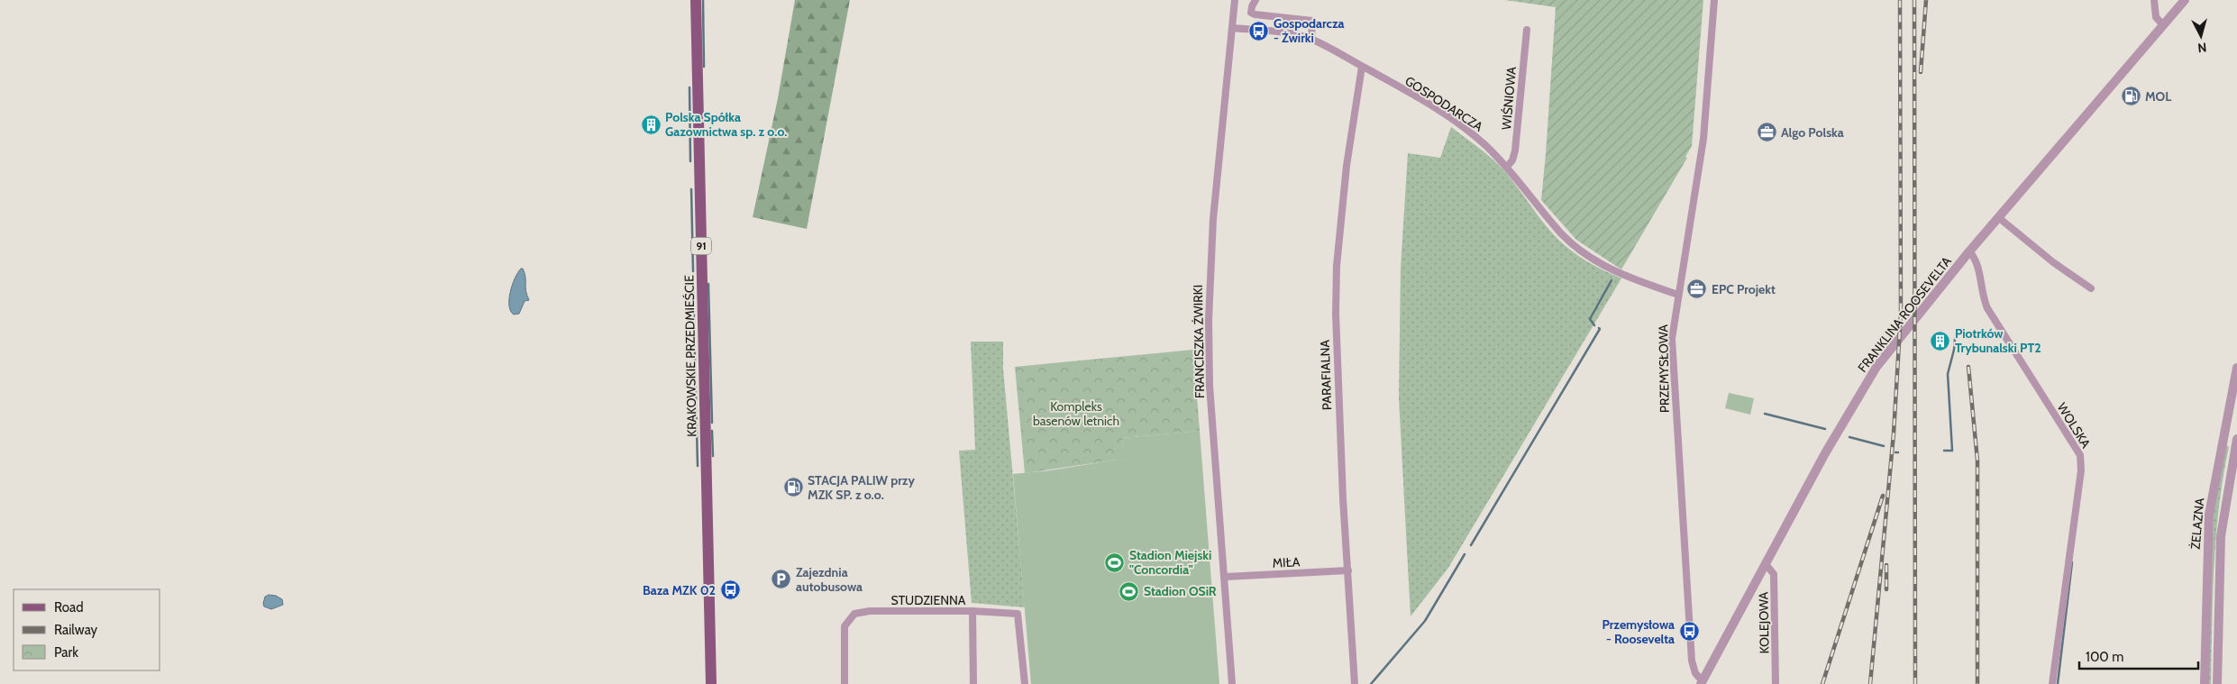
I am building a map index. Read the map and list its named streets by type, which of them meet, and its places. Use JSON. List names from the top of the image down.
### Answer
{
  "streets": {
    "main road": ["91", "KRAKOWSKIE PRZEDMIEŚCIE"],
    "street": [
      "WIŚNIOWA",
      "GOSPODARCZA",
      "FRANKLINA ROOSEVELTA",
      "FRANCISZKA ŻWIRKI",
      "PRZEMYSŁOWA",
      "PARAFIALNA",
      "WOLSKA",
      "ŻELAZNA",
      "MIŁA",
      "STUDZIENNA",
      "KOLEJOWA"
    ]
  },
  "crossings": [
    ["WIŚNIOWA", "GOSPODARCZA"],
    ["GOSPODARCZA", "FRANCISZKA ŻWIRKI"],
    ["GOSPODARCZA", "PRZEMYSŁOWA"],
    ["GOSPODARCZA", "PARAFIALNA"],
    ["FRANKLINA ROOSEVELTA", "PRZEMYSŁOWA"],
    ["FRANKLINA ROOSEVELTA", "WOLSKA"],
    ["FRANKLINA ROOSEVELTA", "KOLEJOWA"],
    ["FRANCISZKA ŻWIRKI", "MIŁA"],
    ["PARAFIALNA", "MIŁA"]
  ],
  "parks": ["Kompleks basenów letnich"],
  "places": {
    "bus stop": ["Gospodarcza - Żwirki", "Baza MZK 02", "Przemysłowa - Roosevelta"],
    "fuel station": ["MOL", "STACJA PALIW przy MZK SP. z o.o."],
    "building": ["Polska Spółka Gazownictwa sp. z o.o.", "Piotrków Trybunalski PT2"],
    "office": ["Algo Polska", "EPC Projekt"],
    "sports": ["Stadion Miejski \"Concordia\"", "Stadion OSiR"],
    "parking": ["Zajezdnia autobusowa"]
  },
  "legend": ["Road", "Railway", "Park"],
  "scale_bar": "100 m",
  "north": "bottom"
}
